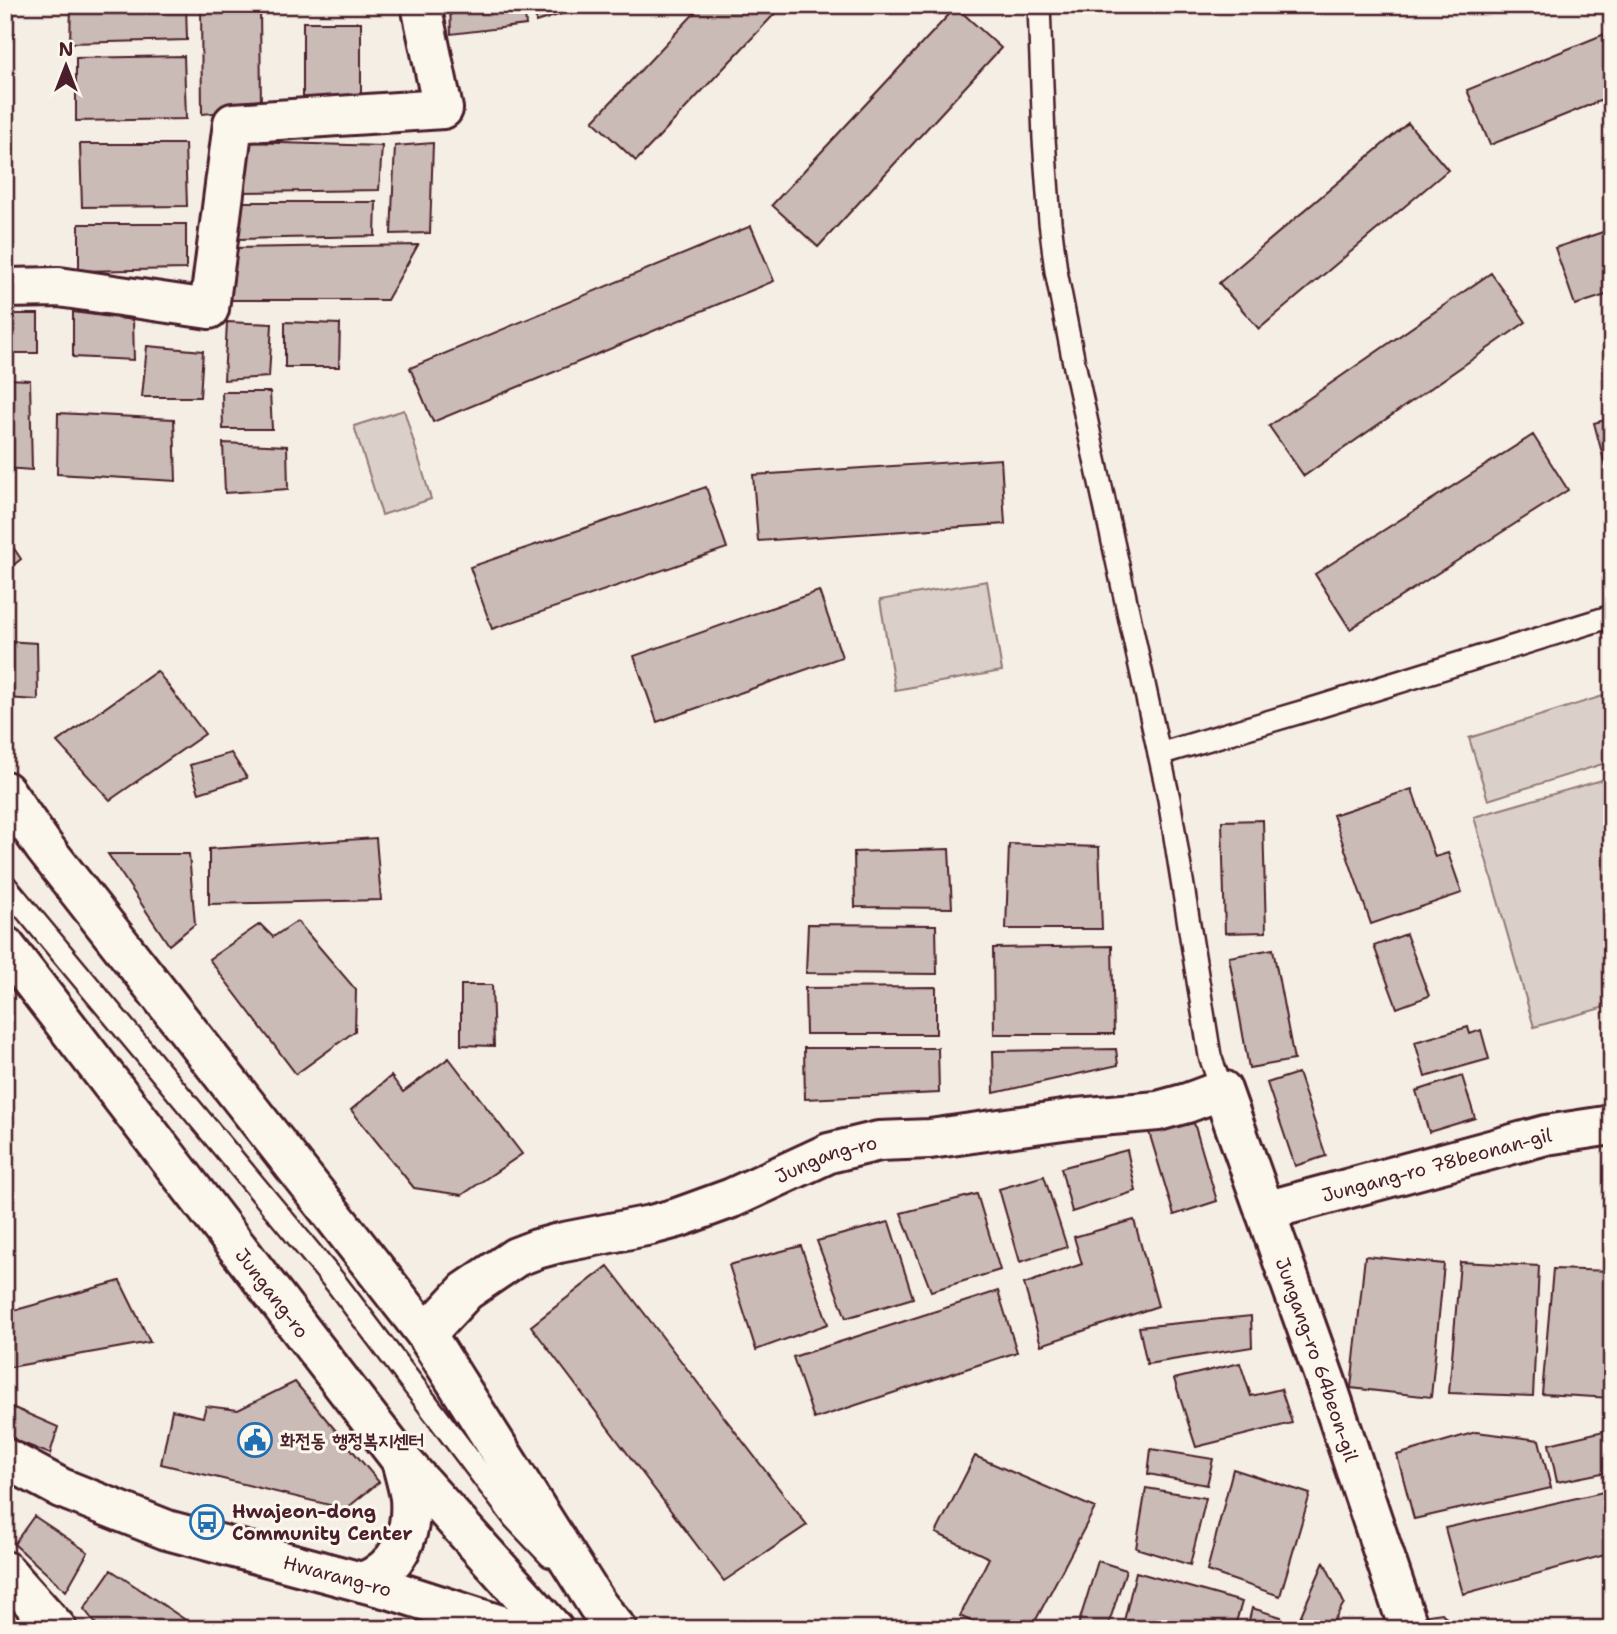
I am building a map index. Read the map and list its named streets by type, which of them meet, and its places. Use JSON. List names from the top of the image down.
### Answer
{
  "streets": {
    "main road": [
      "Jungang-ro",
      "Jungang-ro 78beonan-gil",
      "Jungang-ro 64beon-gil",
      "Hwarang-ro"
    ]
  },
  "crossings": [
    ["Jungang-ro", "Jungang-ro 64beon-gil"],
    ["Jungang-ro 78beonan-gil", "Jungang-ro 64beon-gil"]
  ],
  "places": {
    "public building": ["화전동 행정복지센터"],
    "bus stop": ["Hwajeon-dong Community Center"]
  },
  "north": "top"
}
